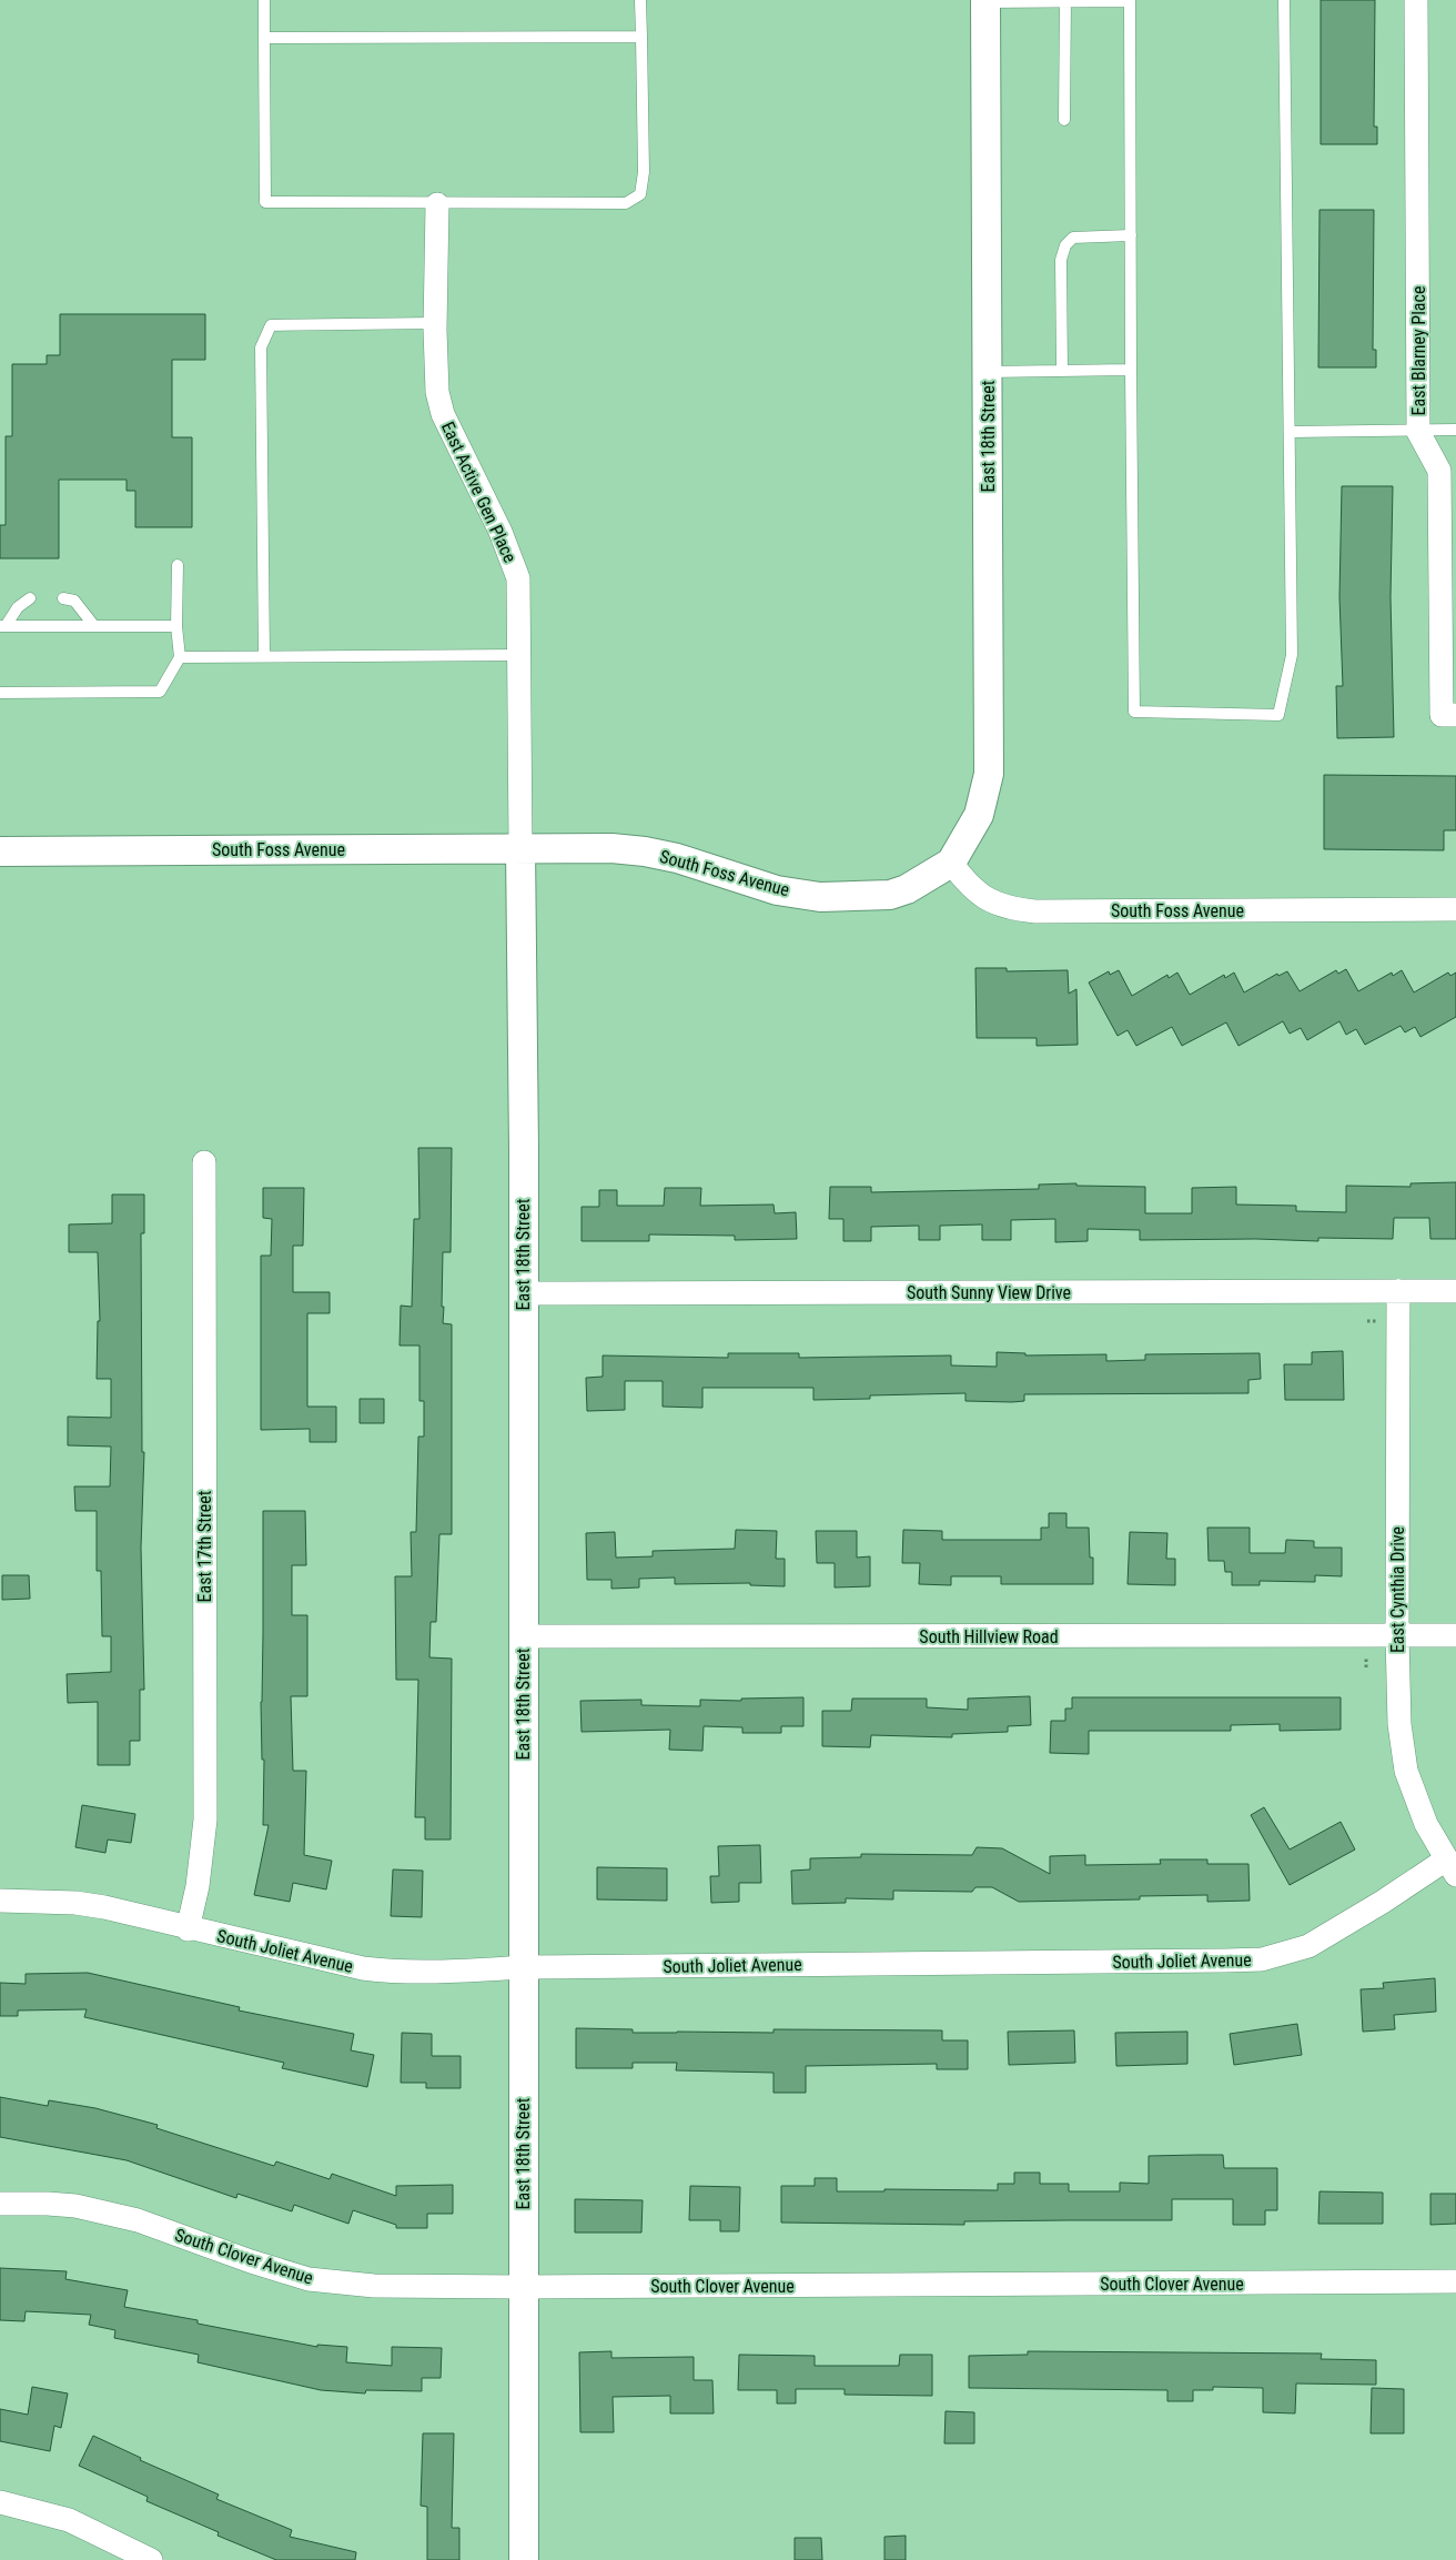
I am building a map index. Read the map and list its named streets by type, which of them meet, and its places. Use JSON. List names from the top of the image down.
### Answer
{
  "streets": {
    "street": [
      "East Blarney Place",
      "East 18th Street",
      "East Active Gen Place",
      "South Foss Avenue",
      "South Sunny View Drive",
      "East 17th Street",
      "East Cynthia Drive",
      "South Hillview Road",
      "South Joliet Avenue",
      "South Clover Avenue"
    ]
  },
  "crossings": [
    ["East 18th Street", "East Active Gen Place"],
    ["East 18th Street", "South Foss Avenue"],
    ["East 18th Street", "South Sunny View Drive"],
    ["East 18th Street", "South Hillview Road"],
    ["East 18th Street", "South Joliet Avenue"],
    ["East 18th Street", "South Clover Avenue"],
    ["East Active Gen Place", "South Foss Avenue"],
    ["South Sunny View Drive", "East Cynthia Drive"],
    ["East 17th Street", "South Joliet Avenue"],
    ["East Cynthia Drive", "South Hillview Road"],
    ["East Cynthia Drive", "South Joliet Avenue"]
  ]
}
